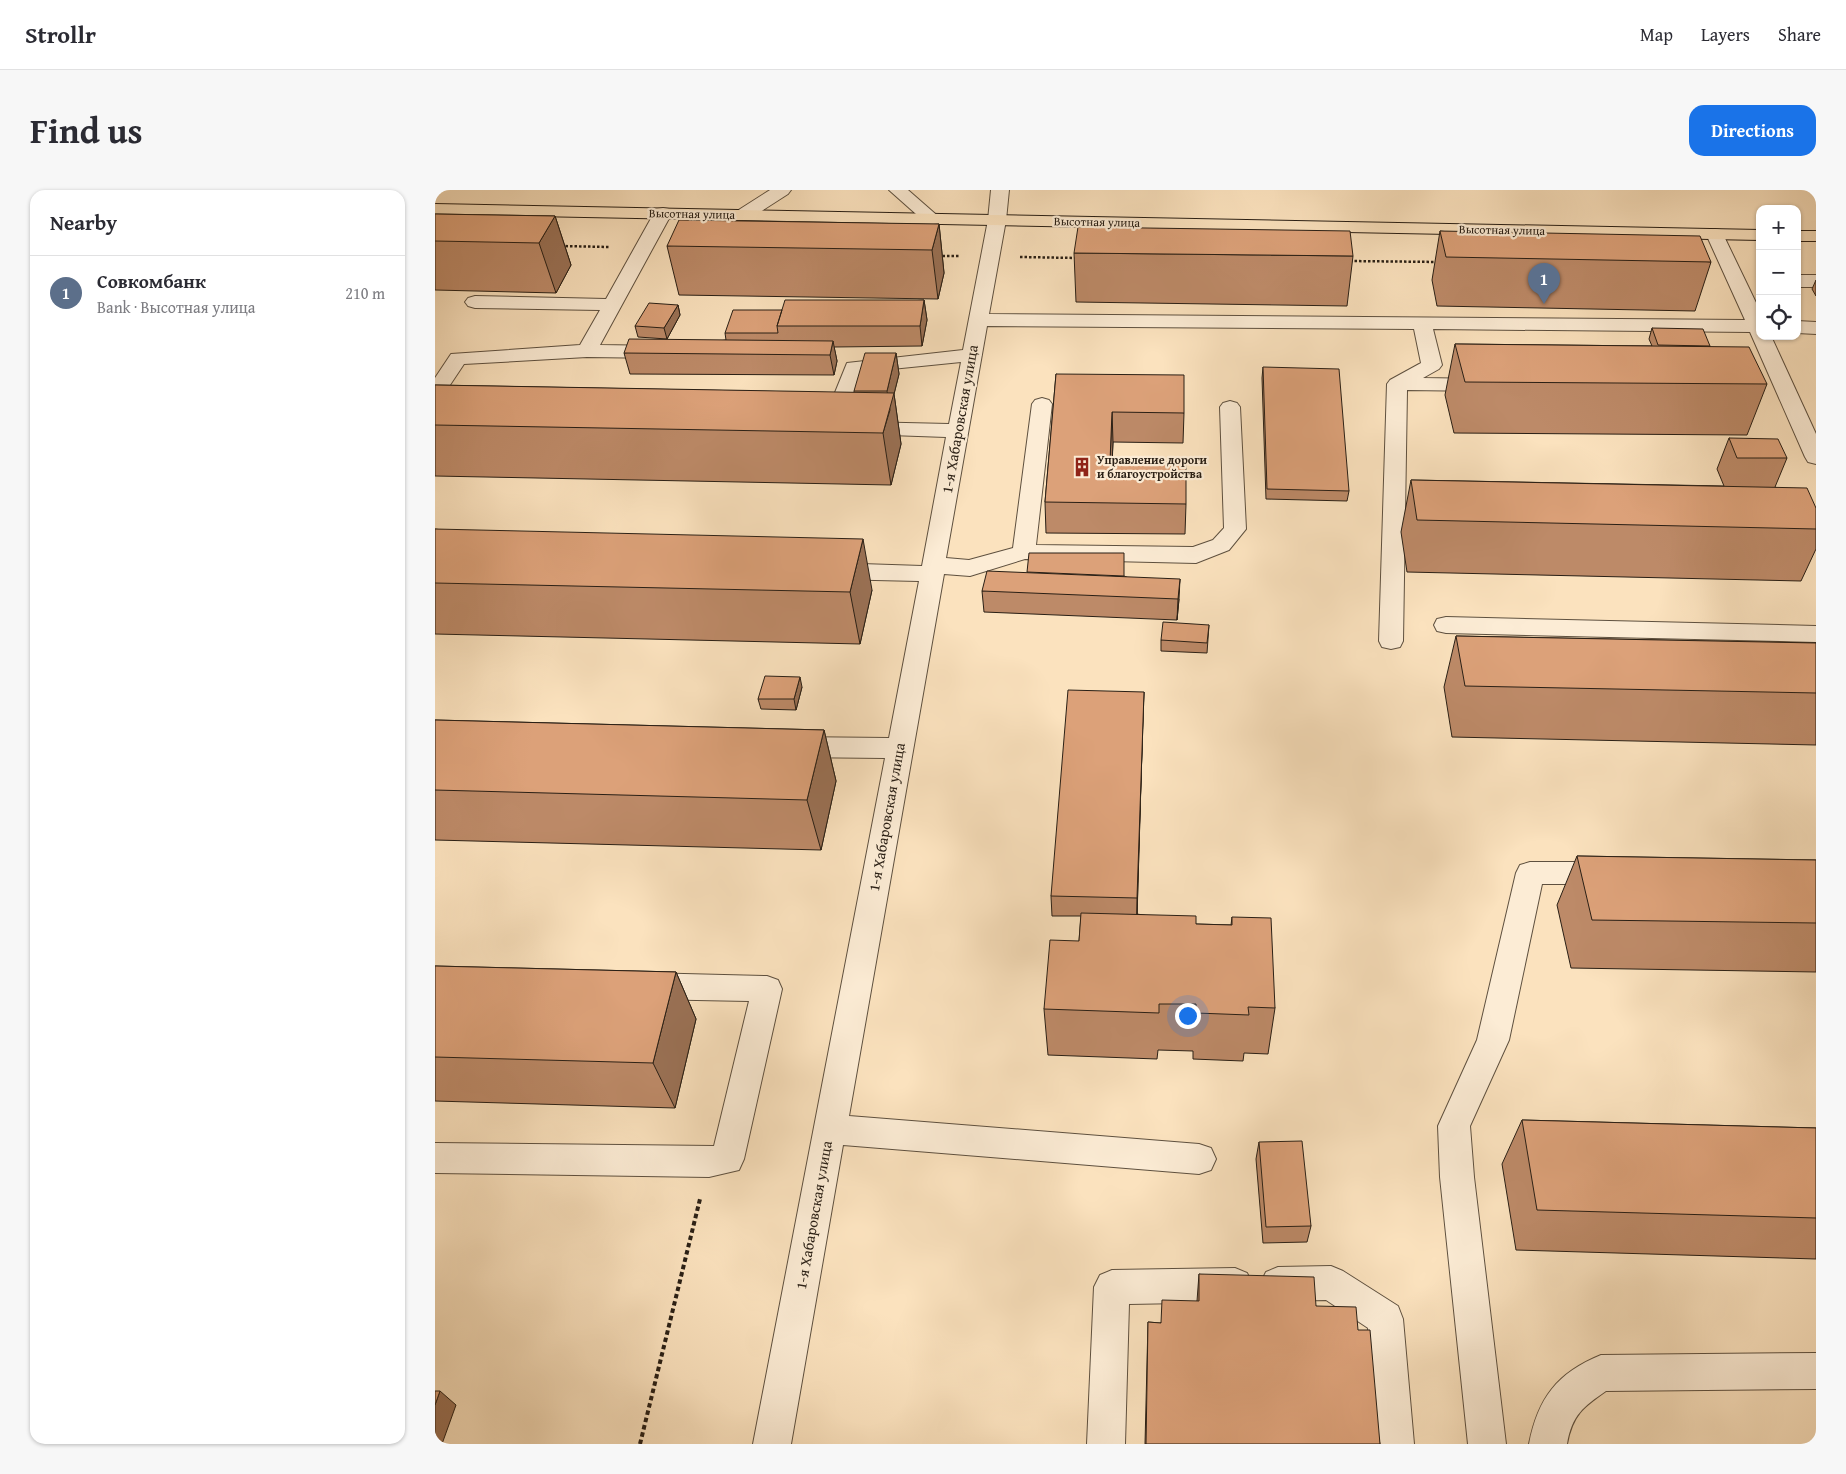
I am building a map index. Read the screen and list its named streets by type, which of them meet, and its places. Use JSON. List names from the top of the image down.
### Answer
{
  "streets": {
    "main road": ["Высотная улица"],
    "street": ["1-я Хабаровская улица"]
  },
  "crossings": [
    ["Высотная улица", "1-я Хабаровская улица"]
  ],
  "places": {
    "building": ["Управление дороги и благоустройства"]
  },
  "page": {
    "header": "Strollr",
    "nav": ["Map", "Layers", "Share"],
    "title": "Find us",
    "buttons": "Directions",
    "heading": "Nearby",
    "map_buttons": ["+", "−"],
    "list": [
      {
        "mark": "1",
        "name": "Совкомбанк",
        "note": "Bank · Высотная улица",
        "value": "210 m"
      }
    ],
    "pins": "1"
  }
}
